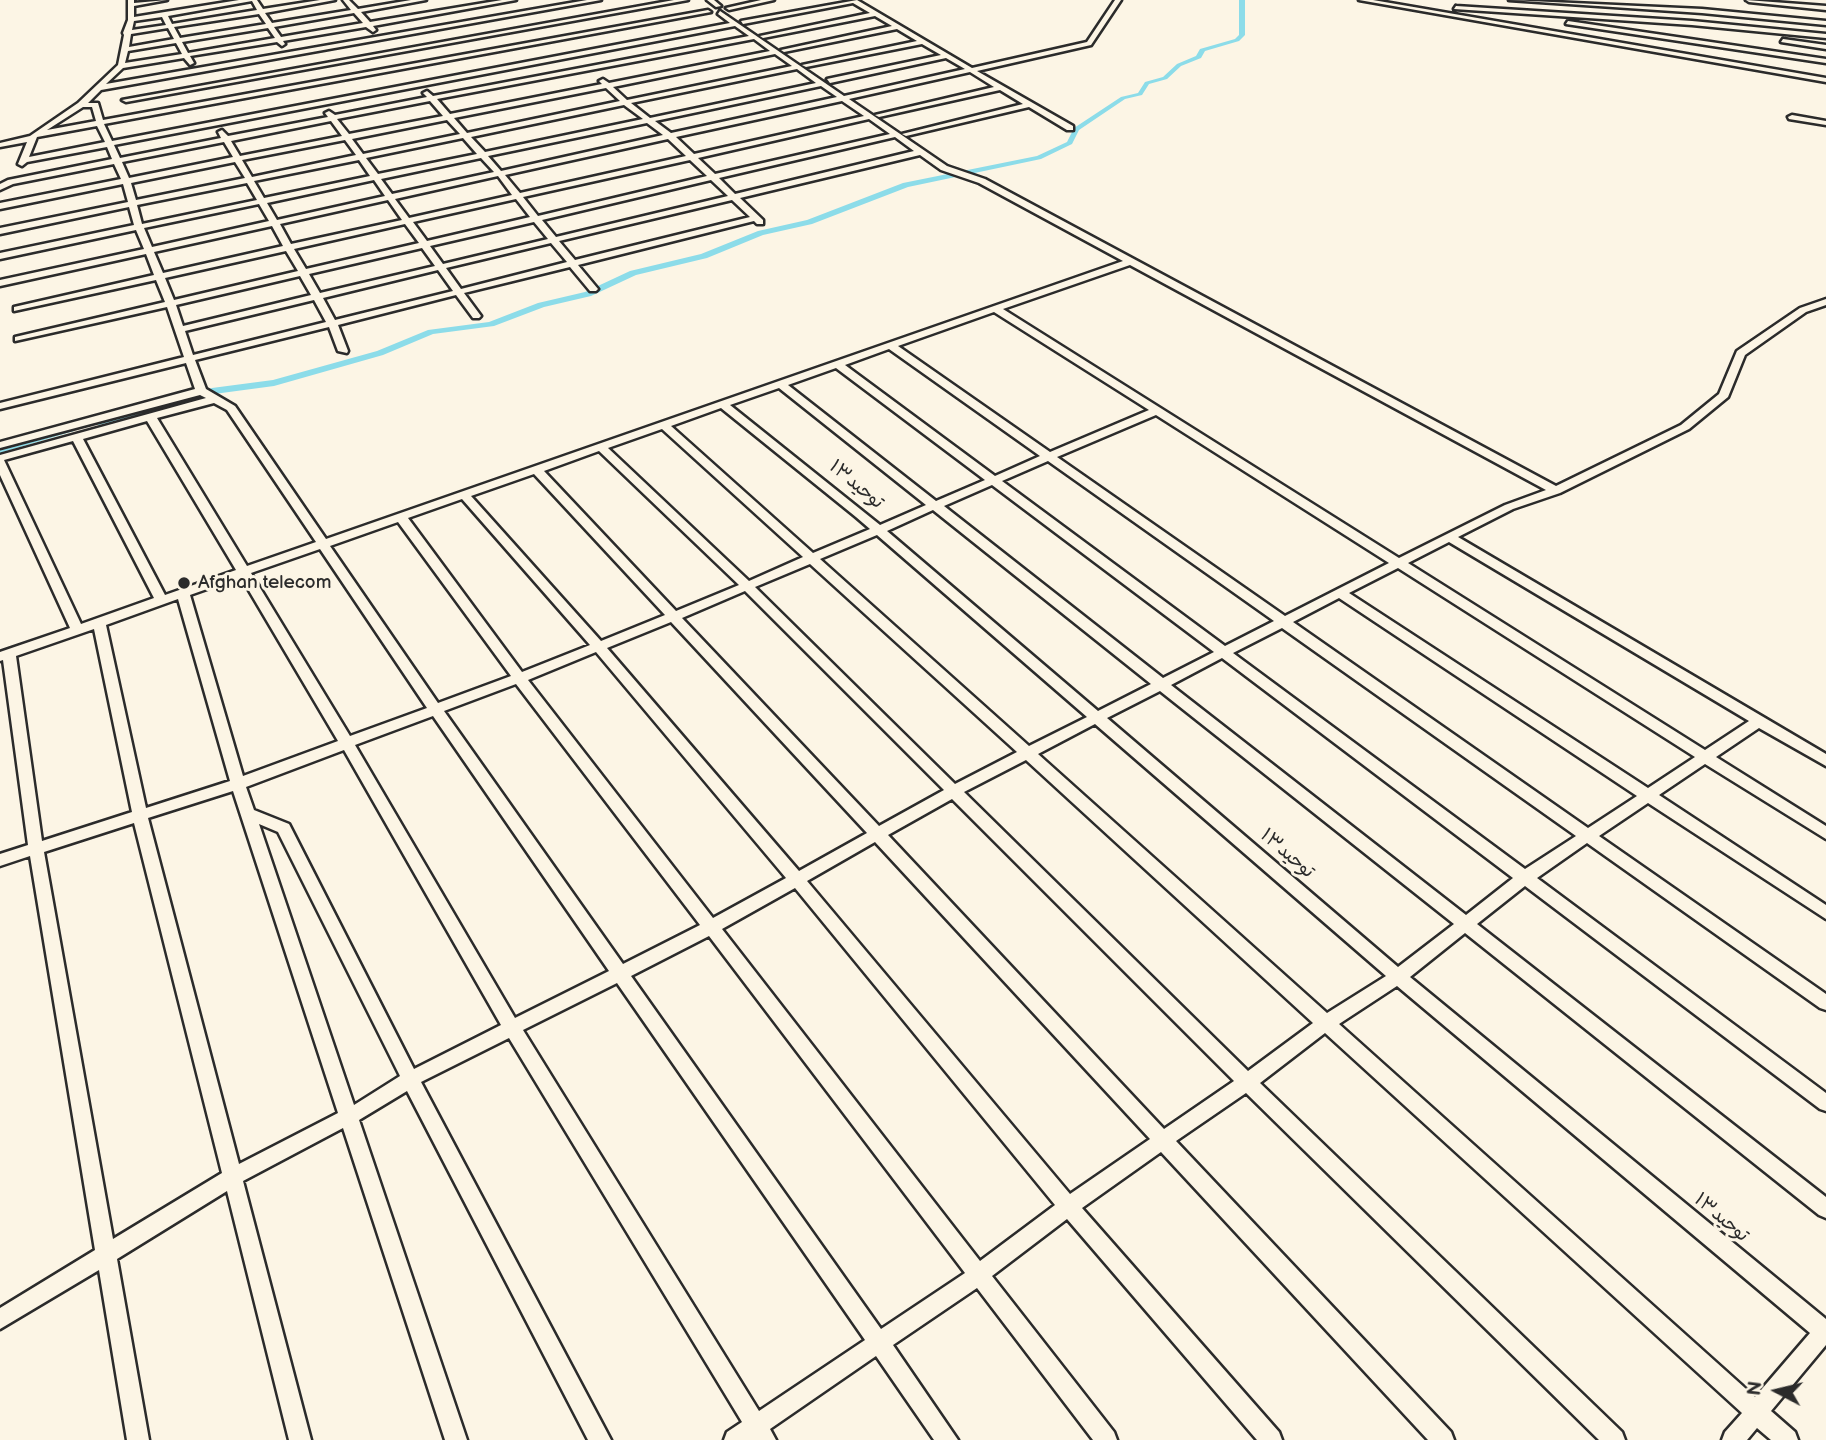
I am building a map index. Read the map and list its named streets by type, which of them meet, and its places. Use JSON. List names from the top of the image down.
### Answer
{
  "streets": {
    "street": ["توحید۱۳"]
  },
  "places": ["Afghan telecom"],
  "north": "left"
}
